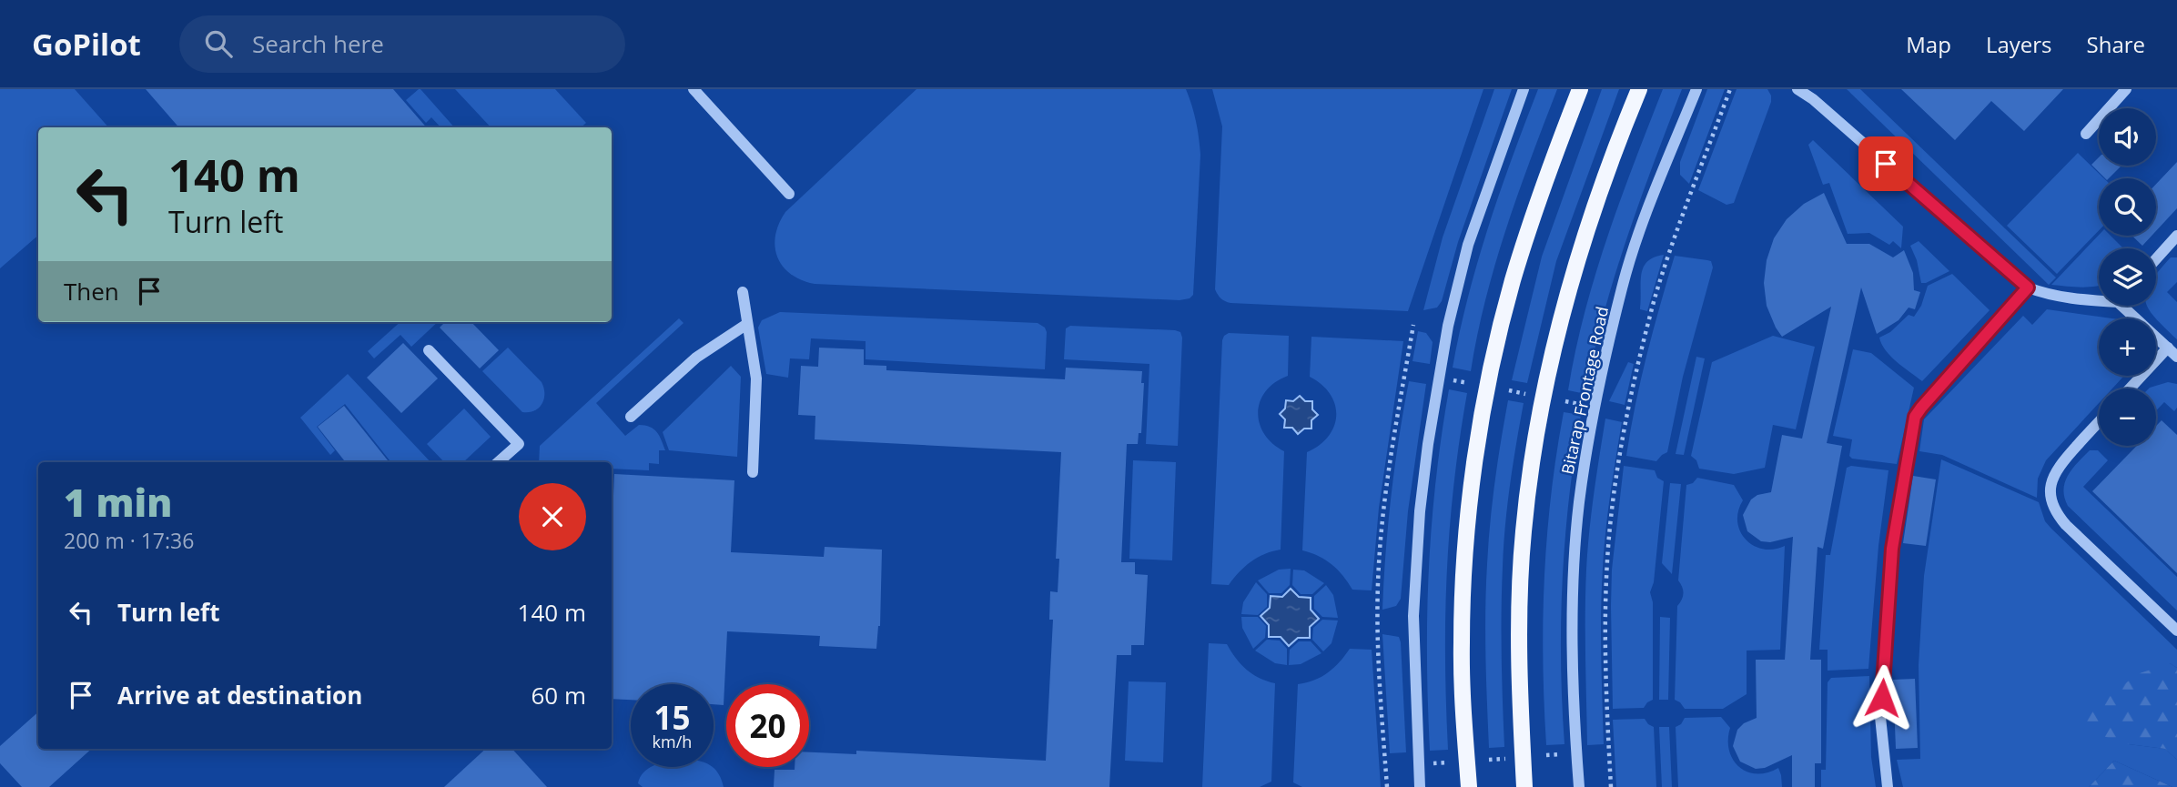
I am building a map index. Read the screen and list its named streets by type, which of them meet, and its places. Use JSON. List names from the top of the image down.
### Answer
{
  "streets": {
    "street": ["Bitarap Frontage Road"]
  },
  "page": {
    "header": "GoPilot",
    "search": "Search here",
    "nav": ["Map", "Layers", "Share"],
    "map_buttons": ["+", "−"],
    "turn": ["140 m", "Turn left"],
    "then": "Then",
    "heading": ["1 min", "200 m · 17:36"],
    "list": [
      {
        "name": "Turn left",
        "value": "140 m"
      },
      {
        "name": "Arrive at destination",
        "value": "60 m"
      }
    ],
    "speed": "15 km/h",
    "limit": "20"
  }
}
